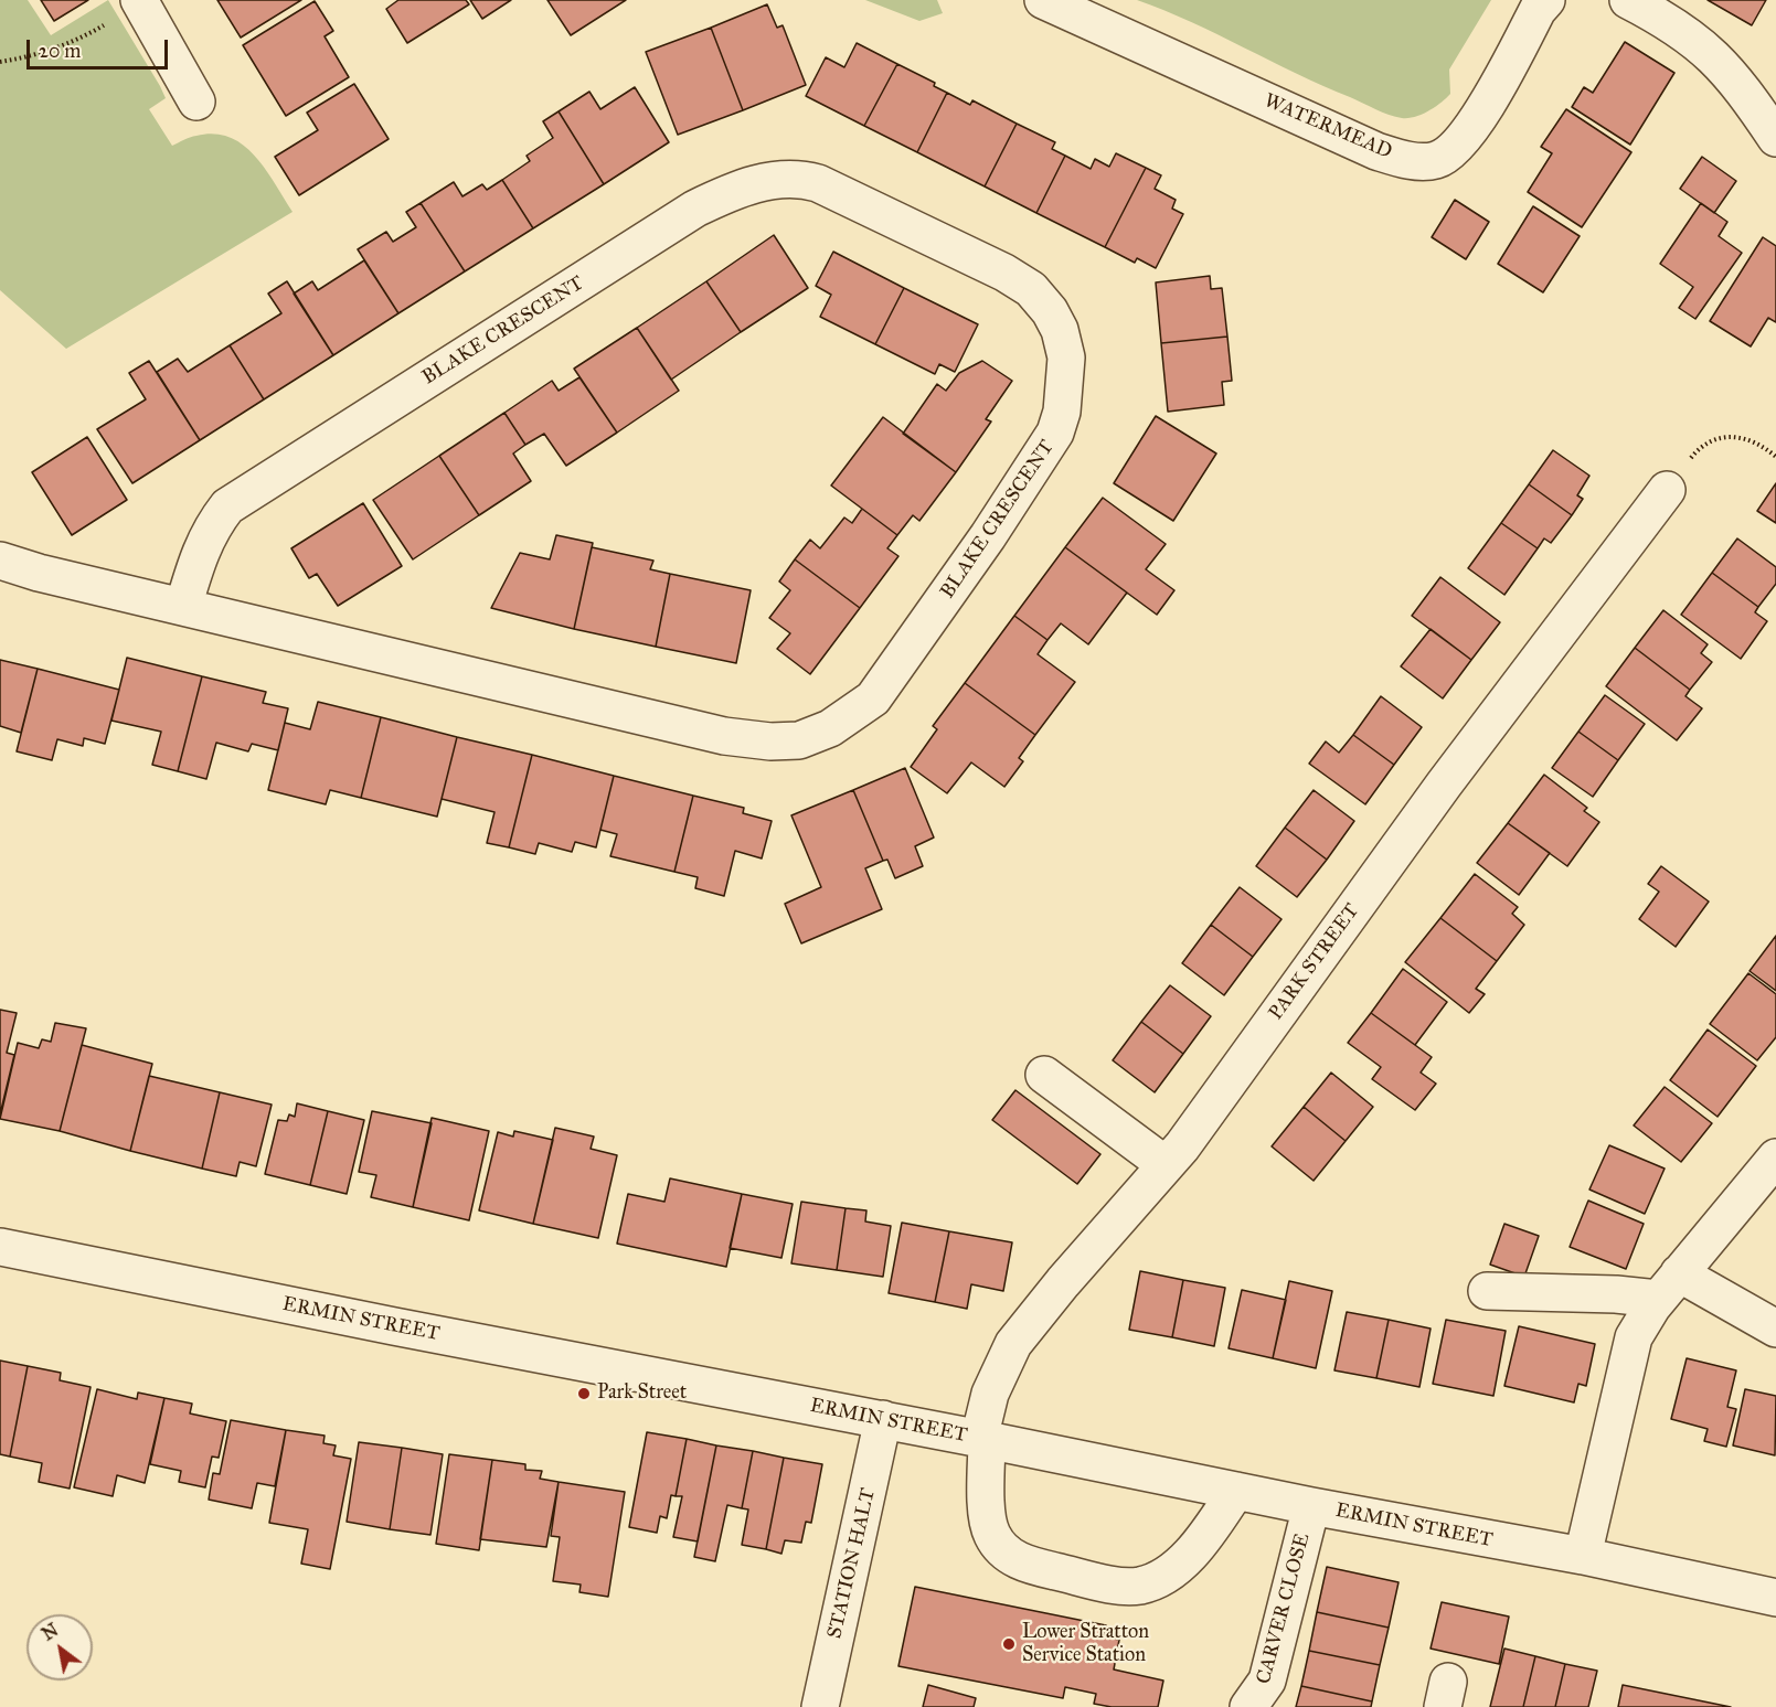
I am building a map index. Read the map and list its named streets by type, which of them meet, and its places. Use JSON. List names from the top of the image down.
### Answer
{
  "streets": {
    "street": [
      "WATERMEAD",
      "BLAKE CRESCENT",
      "PARK STREET",
      "ERMIN STREET",
      "STATION HALT",
      "CARVER CLOSE"
    ]
  },
  "crossings": [
    ["PARK STREET", "ERMIN STREET"],
    ["ERMIN STREET", "STATION HALT"],
    ["ERMIN STREET", "CARVER CLOSE"]
  ],
  "places": ["Park Street", "Lower Stratton Service Station"],
  "scale_bar": "20 m",
  "north": "top left"
}
